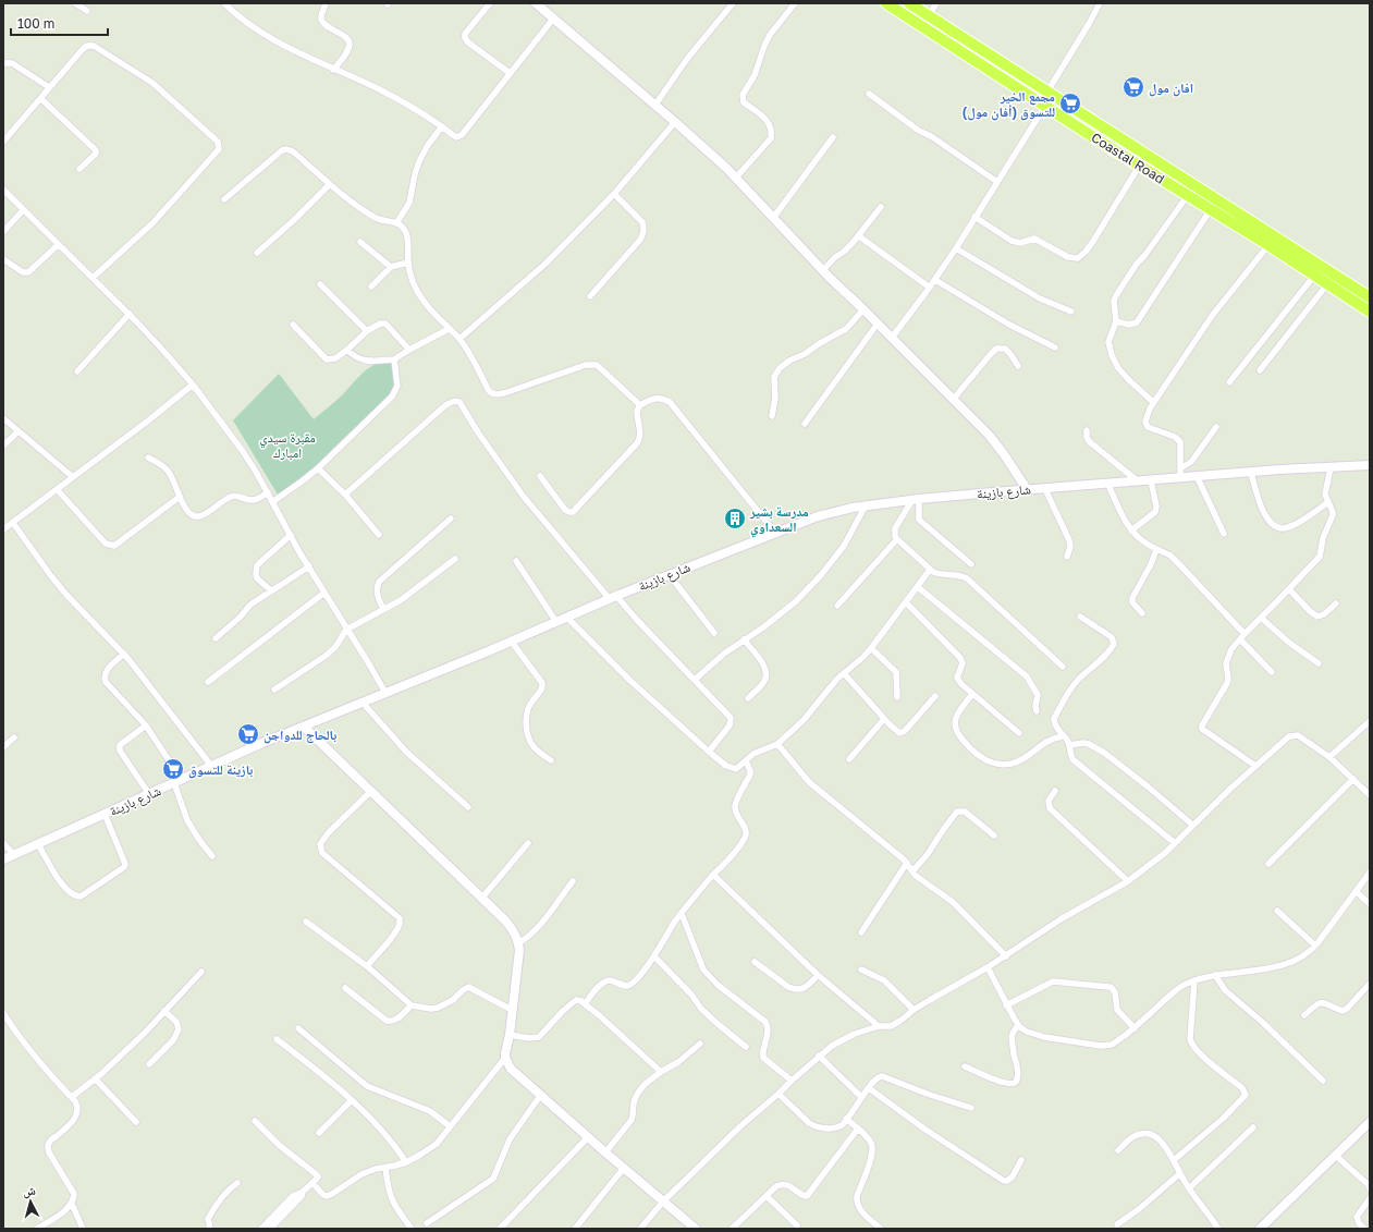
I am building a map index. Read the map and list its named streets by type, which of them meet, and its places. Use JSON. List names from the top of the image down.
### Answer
{
  "streets": {
    "highway": ["Coastal Road"],
    "street": ["شارع بازينة"]
  },
  "parks": ["مقبرة سيدي امبارك"],
  "places": {
    "supermarket": [
      "افان مول",
      "مجمع الخير للتسوق (أفان مول)",
      "بالحاج للدواجن",
      "بازينة للتسوق"
    ],
    "building": ["مدرسة بشير السعداوي"]
  },
  "scale_bar": "100 m",
  "north": "top"
}
